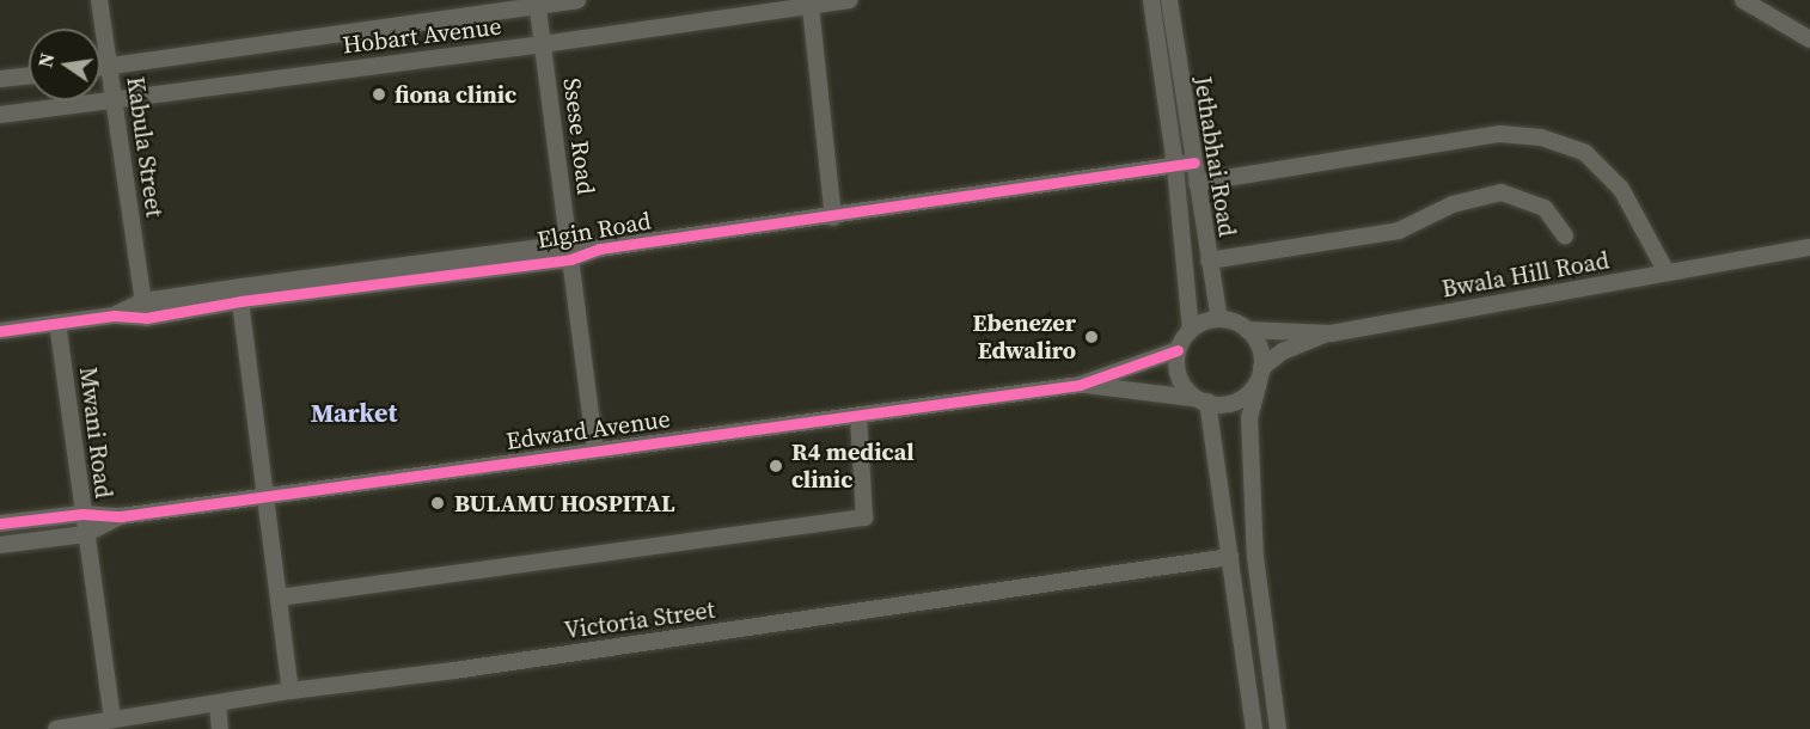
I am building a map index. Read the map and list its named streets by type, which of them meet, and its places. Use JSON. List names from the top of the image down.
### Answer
{
  "streets": {
    "street": [
      "Hobart Avenue",
      "Ssese Road",
      "Kabula Street",
      "Jethabhai Road",
      "Elgin Road",
      "Bwala Hill Road",
      "Edward Avenue",
      "Mwani Road",
      "Victoria Street"
    ]
  },
  "crossings": [
    ["Hobart Avenue", "Ssese Road"],
    ["Hobart Avenue", "Kabula Street"],
    ["Ssese Road", "Elgin Road"],
    ["Ssese Road", "Edward Avenue"],
    ["Kabula Street", "Elgin Road"],
    ["Jethabhai Road", "Elgin Road"],
    ["Jethabhai Road", "Bwala Hill Road"],
    ["Jethabhai Road", "Edward Avenue"],
    ["Elgin Road", "Mwani Road"],
    ["Bwala Hill Road", "Edward Avenue"],
    ["Edward Avenue", "Mwani Road"],
    ["Mwani Road", "Victoria Street"]
  ],
  "districts": ["Market"],
  "places": [
    "fiona clinic",
    "Ebenezer Edwaliro",
    "R4 medical clinic",
    "BULAMU HOSPITAL"
  ],
  "north": "left"
}
